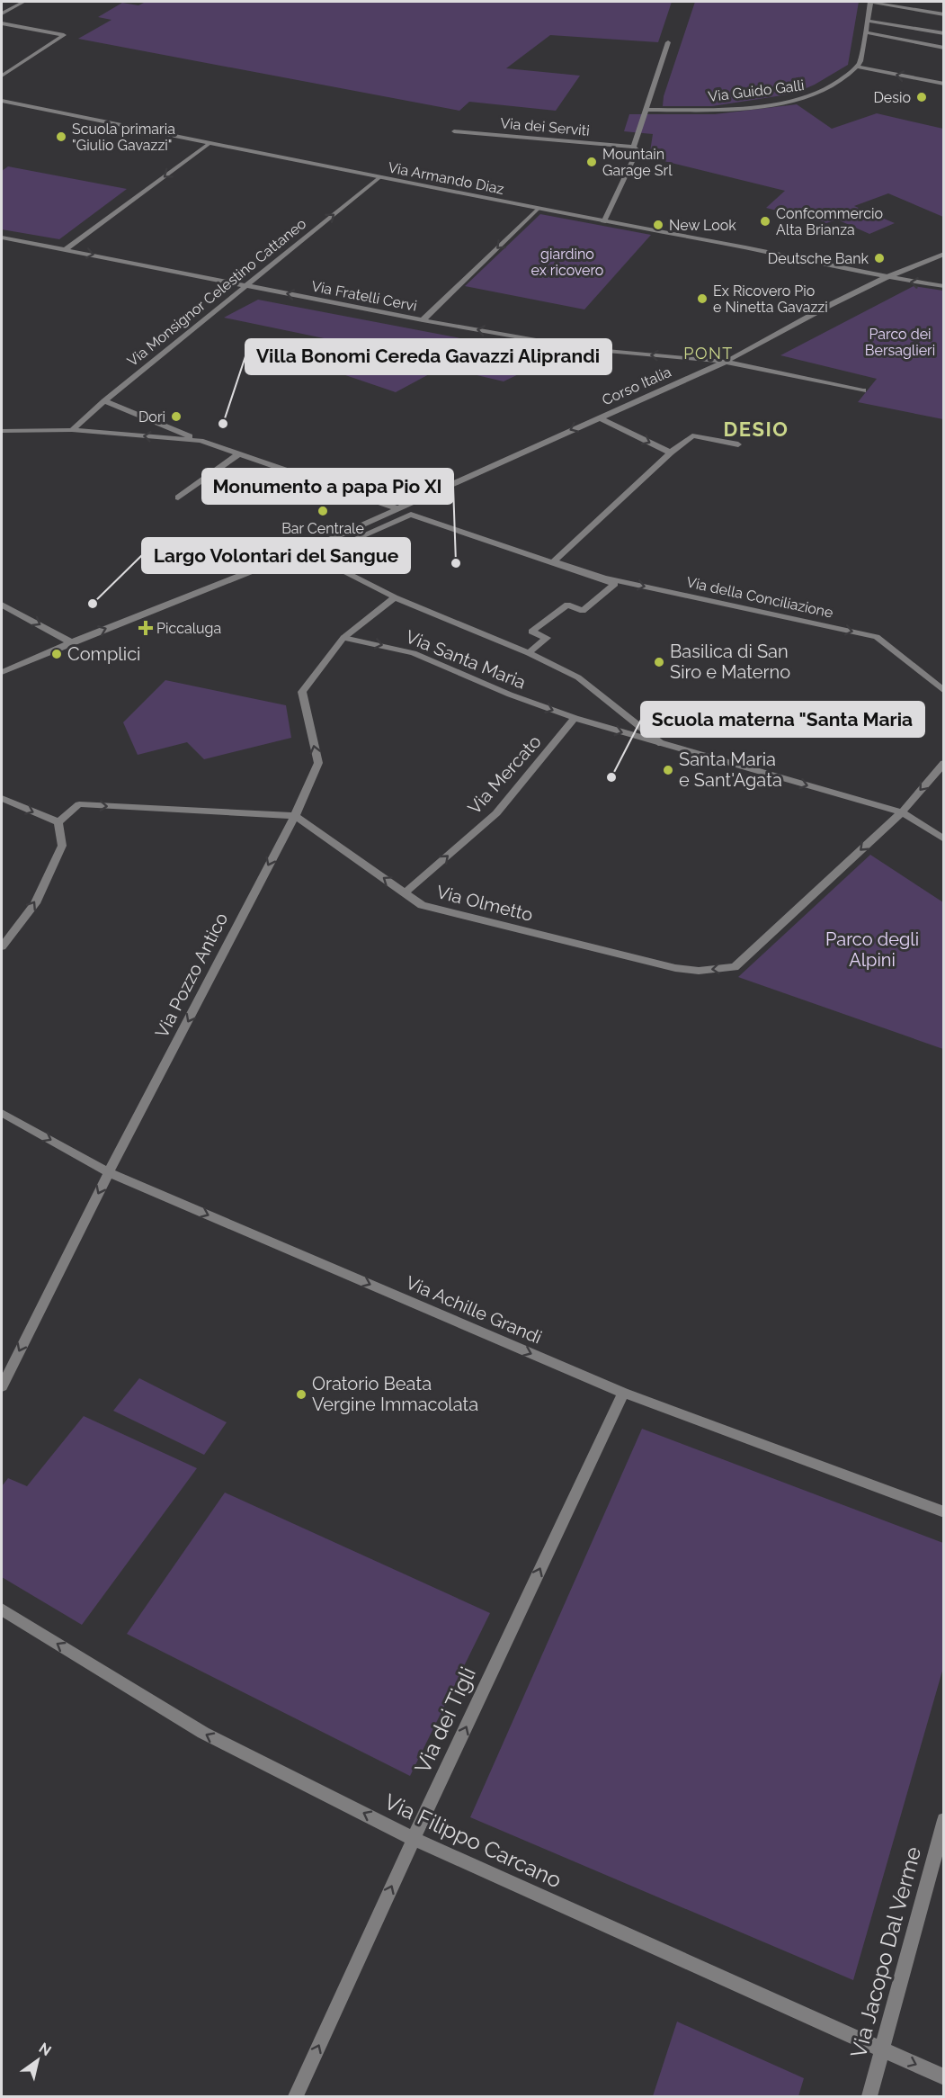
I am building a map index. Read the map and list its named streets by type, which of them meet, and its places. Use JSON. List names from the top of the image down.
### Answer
{
  "streets": {
    "street": [
      "Via Guido Galli",
      "Via dei Serviti",
      "Via Armando Diaz",
      "Via Monsignor Celestino Cattaneo",
      "Via Fratelli Cervi",
      "Corso Italia",
      "Via della Conciliazione",
      "Via Santa Maria",
      "Via Mercato",
      "Via Olmetto",
      "Via Pozzo Antico",
      "Via Achille Grandi",
      "Via dei Tigli",
      "Via Filippo Carcano",
      "Via Jacopo Dal Verme"
    ]
  },
  "crossings": [
    ["Via Armando Diaz", "Via Monsignor Celestino Cattaneo"],
    ["Via Armando Diaz", "Corso Italia"],
    ["Via Monsignor Celestino Cattaneo", "Via Fratelli Cervi"],
    ["Via Fratelli Cervi", "Corso Italia"],
    ["Via Santa Maria", "Via Mercato"],
    ["Via Santa Maria", "Via Olmetto"],
    ["Via Santa Maria", "Via Pozzo Antico"],
    ["Via Mercato", "Via Olmetto"],
    ["Via Olmetto", "Via Pozzo Antico"],
    ["Via Pozzo Antico", "Via Achille Grandi"],
    ["Via Achille Grandi", "Via dei Tigli"],
    ["Via dei Tigli", "Via Filippo Carcano"],
    ["Via Filippo Carcano", "Via Jacopo Dal Verme"]
  ],
  "one_way": [
    "Via Monsignor Celestino Cattaneo",
    "Via della Conciliazione",
    "Via Mercato",
    "Via Olmetto",
    "Via Achille Grandi",
    "Via dei Tigli"
  ],
  "districts": ["PONT", "DESIO"],
  "parks": ["giardino ex ricovero", "Parco dei Bersaglieri", "Parco degli Alpini"],
  "places": {
    "other": [
      "Desio",
      "Scuola primaria \"Giulio Gavazzi\"",
      "Mountain Garage Srl",
      "Confcommercio Alta Brianza",
      "New Look",
      "Deutsche Bank",
      "Ex Ricovero Pio e Ninetta Gavazzi",
      "Dori",
      "Villa Bonomi Cereda Gavazzi Aliprandi",
      "Bar Centrale",
      "Monumento a papa Pio XI",
      "Largo Volontari del Sangue",
      "Complici",
      "Basilica di San Siro e Materno",
      "Santa Maria e Sant'Agata",
      "Scuola materna \"Santa Maria",
      "Oratorio Beata Vergine Immacolata"
    ],
    "health": ["Piccaluga"]
  },
  "north": "top right"
}
